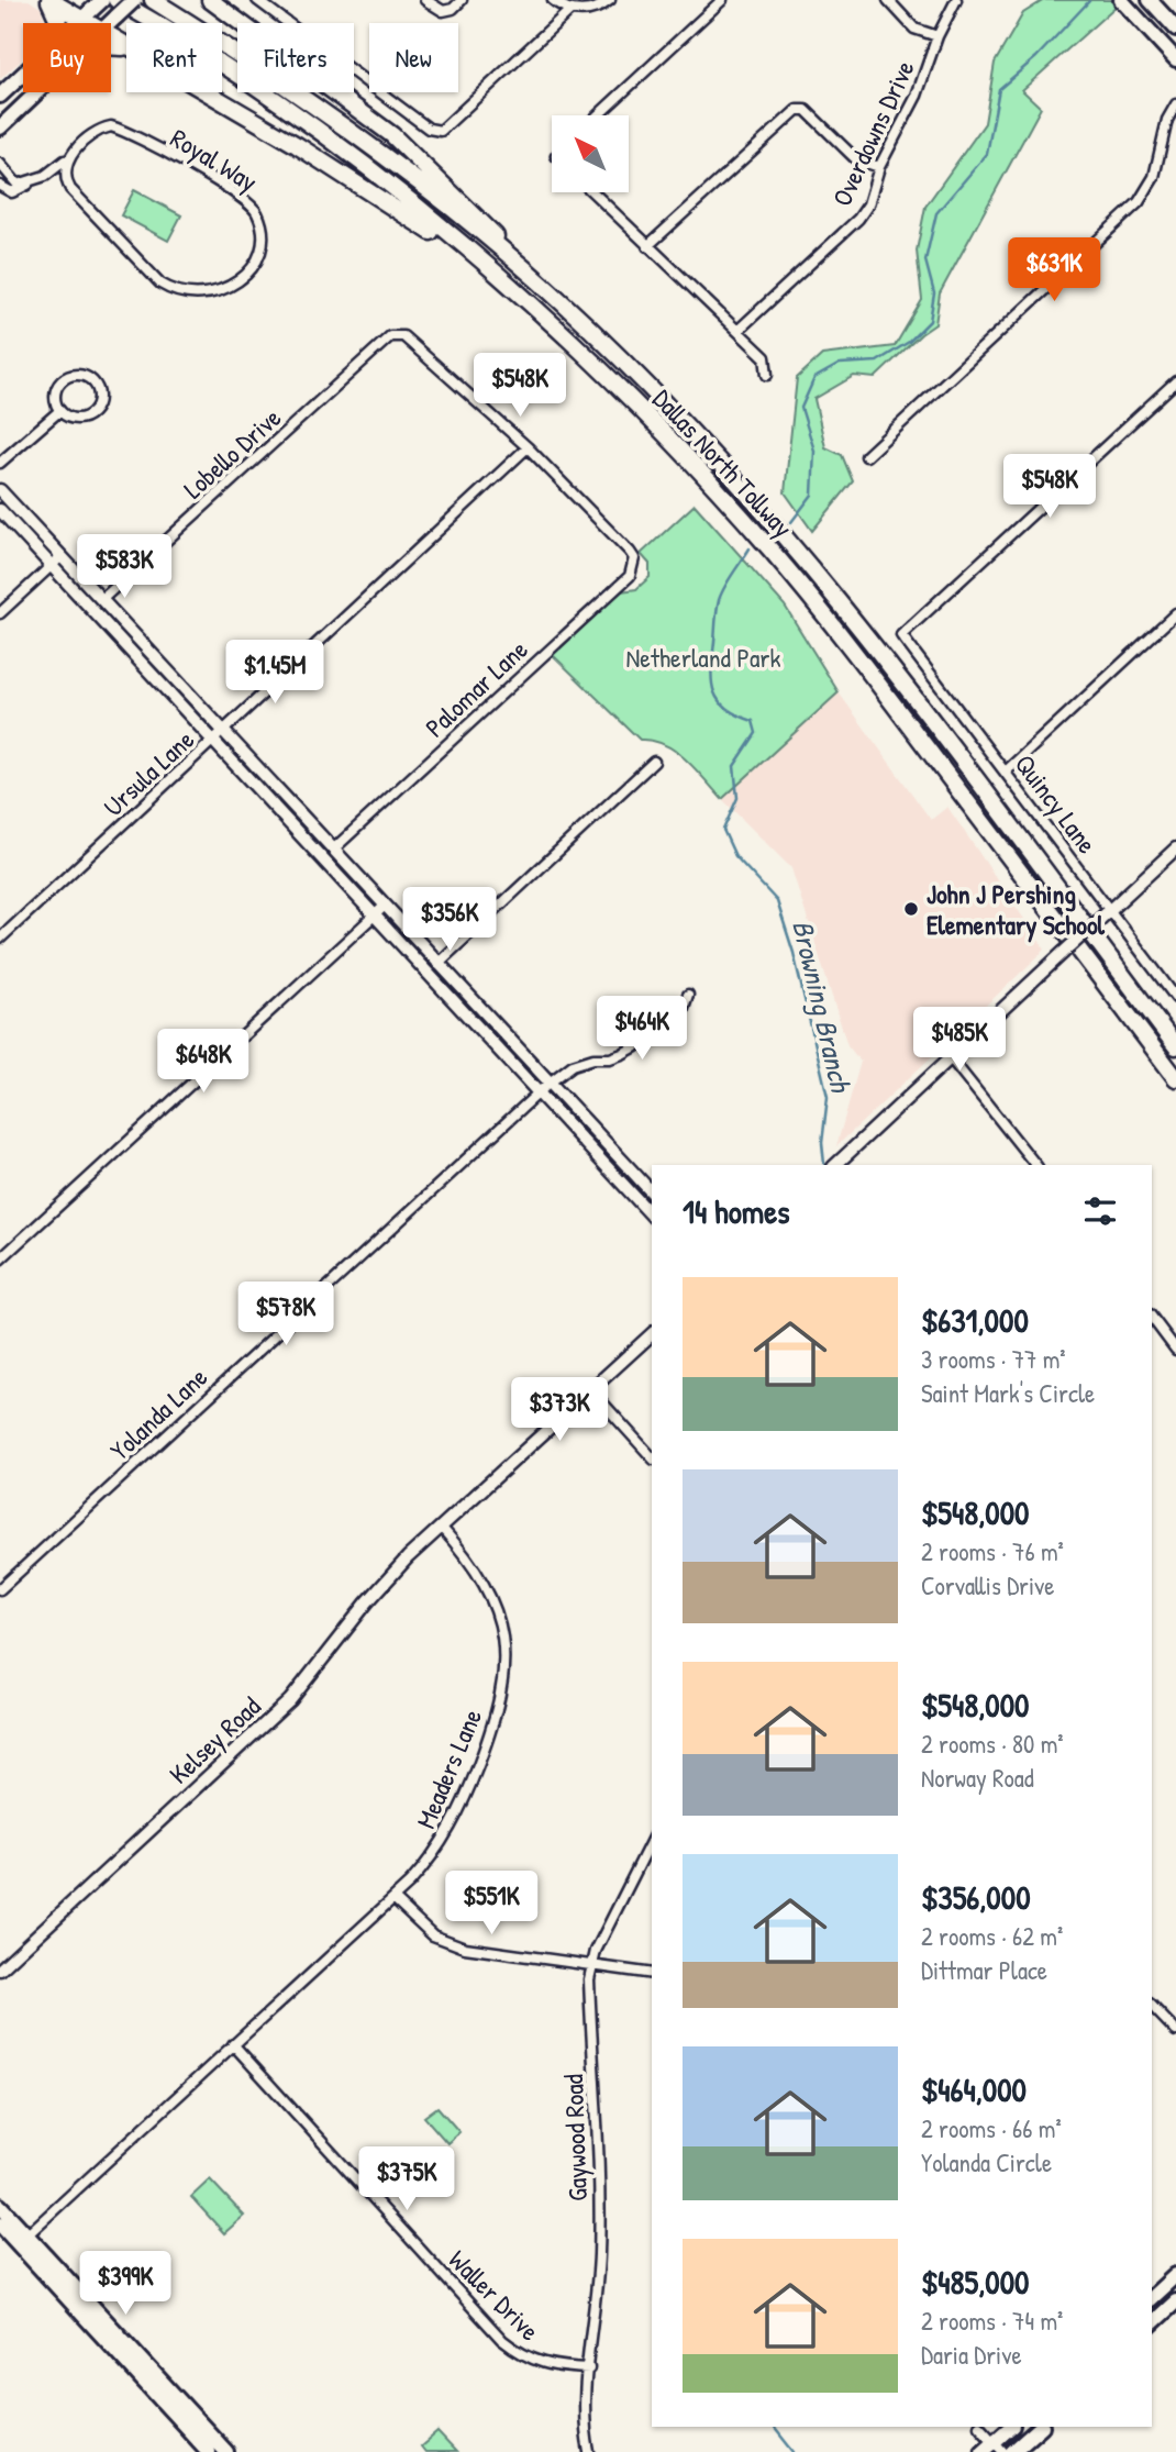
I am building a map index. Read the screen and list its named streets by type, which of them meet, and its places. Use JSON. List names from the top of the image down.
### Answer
{
  "streets": {
    "highway": ["Dallas North Tollway"],
    "street": [
      "Overdowns Drive",
      "Royal Way",
      "Lobello Drive",
      "Palomar Lane",
      "Ursula Lane",
      "Quincy Lane",
      "Yolanda Lane",
      "Kelsey Road",
      "Meaders Lane",
      "Gaywood Road",
      "Waller Drive"
    ]
  },
  "crossings": [
    ["Lobello Drive", "Palomar Lane"],
    ["Lobello Drive", "Ursula Lane"],
    ["Palomar Lane", "Ursula Lane"],
    ["Kelsey Road", "Meaders Lane"],
    ["Meaders Lane", "Waller Drive"],
    ["Gaywood Road", "Waller Drive"]
  ],
  "water": ["Browning Branch"],
  "parks": ["Netherland Park"],
  "places": ["John J Pershing Elementary School"],
  "north": "top left",
  "page": {
    "chip": [
      "Buy",
      "Rent",
      "Filters",
      "New"
    ],
    "price": [
      "$631K",
      "$548K",
      "$548K",
      "$583K",
      "$1.45M",
      "$356K",
      "$464K",
      "$485K",
      "$648K",
      "$578K",
      "$373K",
      "$551K",
      "$375K",
      "$399K"
    ],
    "heading": "14 homes",
    "list": [
      {
        "name": "$631,000",
        "note": "3 rooms · 77 m² · Saint Mark's Circle"
      },
      {
        "name": "$548,000",
        "note": "2 rooms · 76 m² · Corvallis Drive"
      },
      {
        "name": "$548,000",
        "note": "2 rooms · 80 m² · Norway Road"
      },
      {
        "name": "$356,000",
        "note": "2 rooms · 62 m² · Dittmar Place"
      },
      {
        "name": "$464,000",
        "note": "2 rooms · 66 m² · Yolanda Circle"
      },
      {
        "name": "$485,000",
        "note": "2 rooms · 74 m² · Daria Drive"
      }
    ]
  }
}
